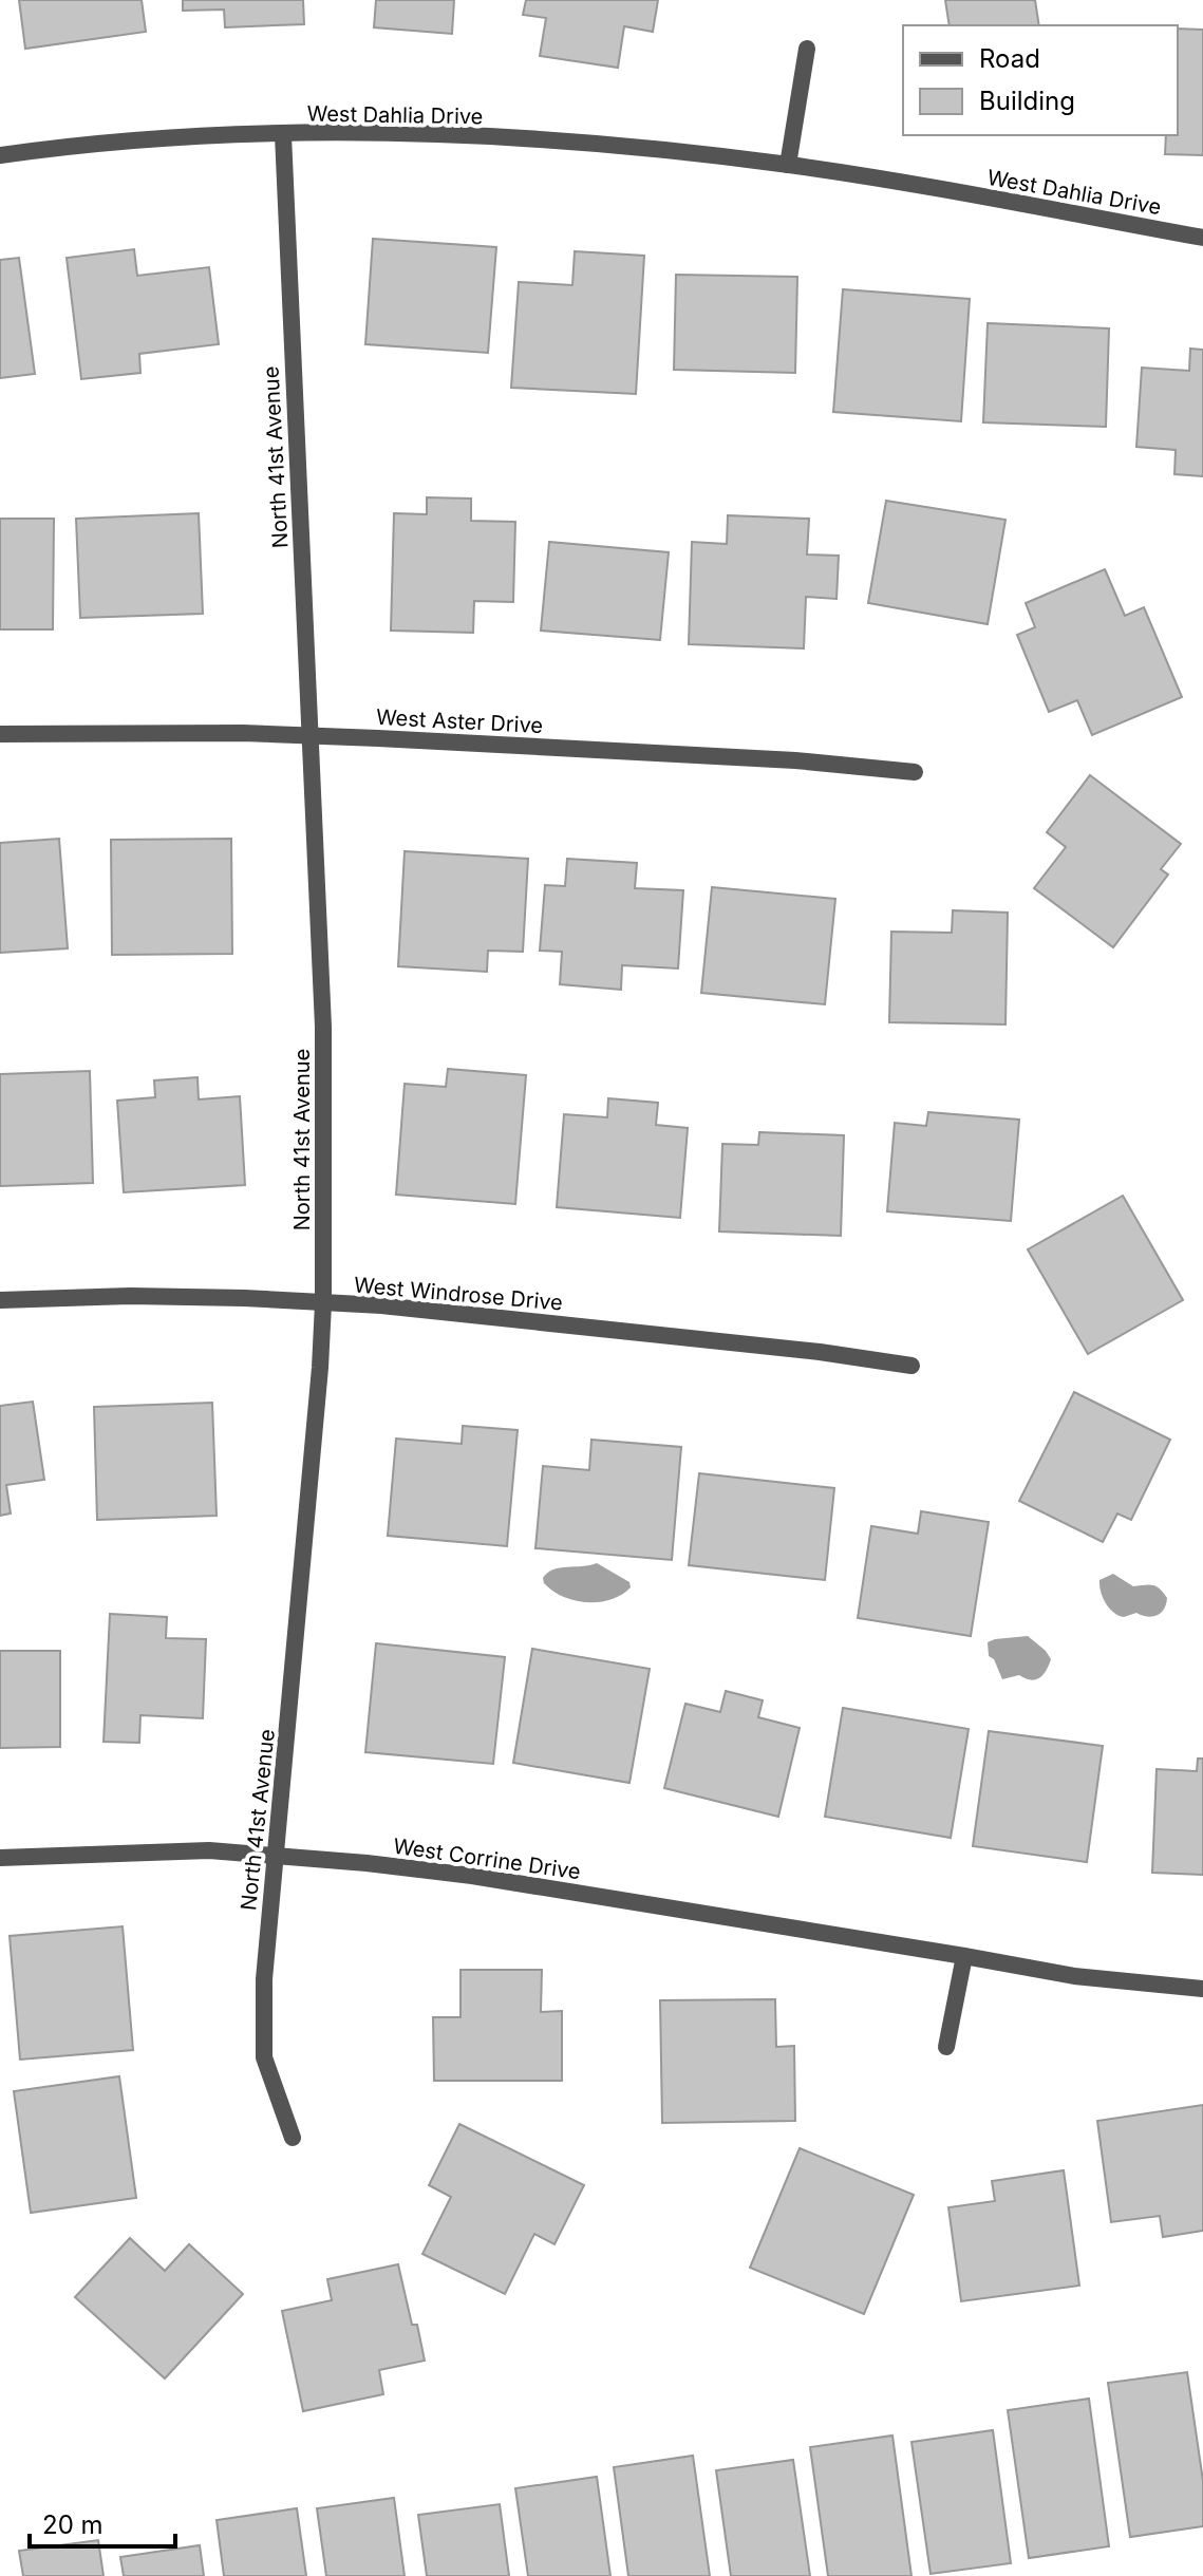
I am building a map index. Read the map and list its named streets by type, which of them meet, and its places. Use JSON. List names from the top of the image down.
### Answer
{
  "streets": {
    "street": [
      "West Dahlia Drive",
      "North 41st Avenue",
      "West Aster Drive",
      "West Windrose Drive",
      "West Corrine Drive"
    ]
  },
  "crossings": [
    ["West Dahlia Drive", "North 41st Avenue"],
    ["North 41st Avenue", "West Aster Drive"],
    ["North 41st Avenue", "West Windrose Drive"],
    ["North 41st Avenue", "West Corrine Drive"]
  ],
  "legend": ["Road", "Building"],
  "scale_bar": "20 m"
}
